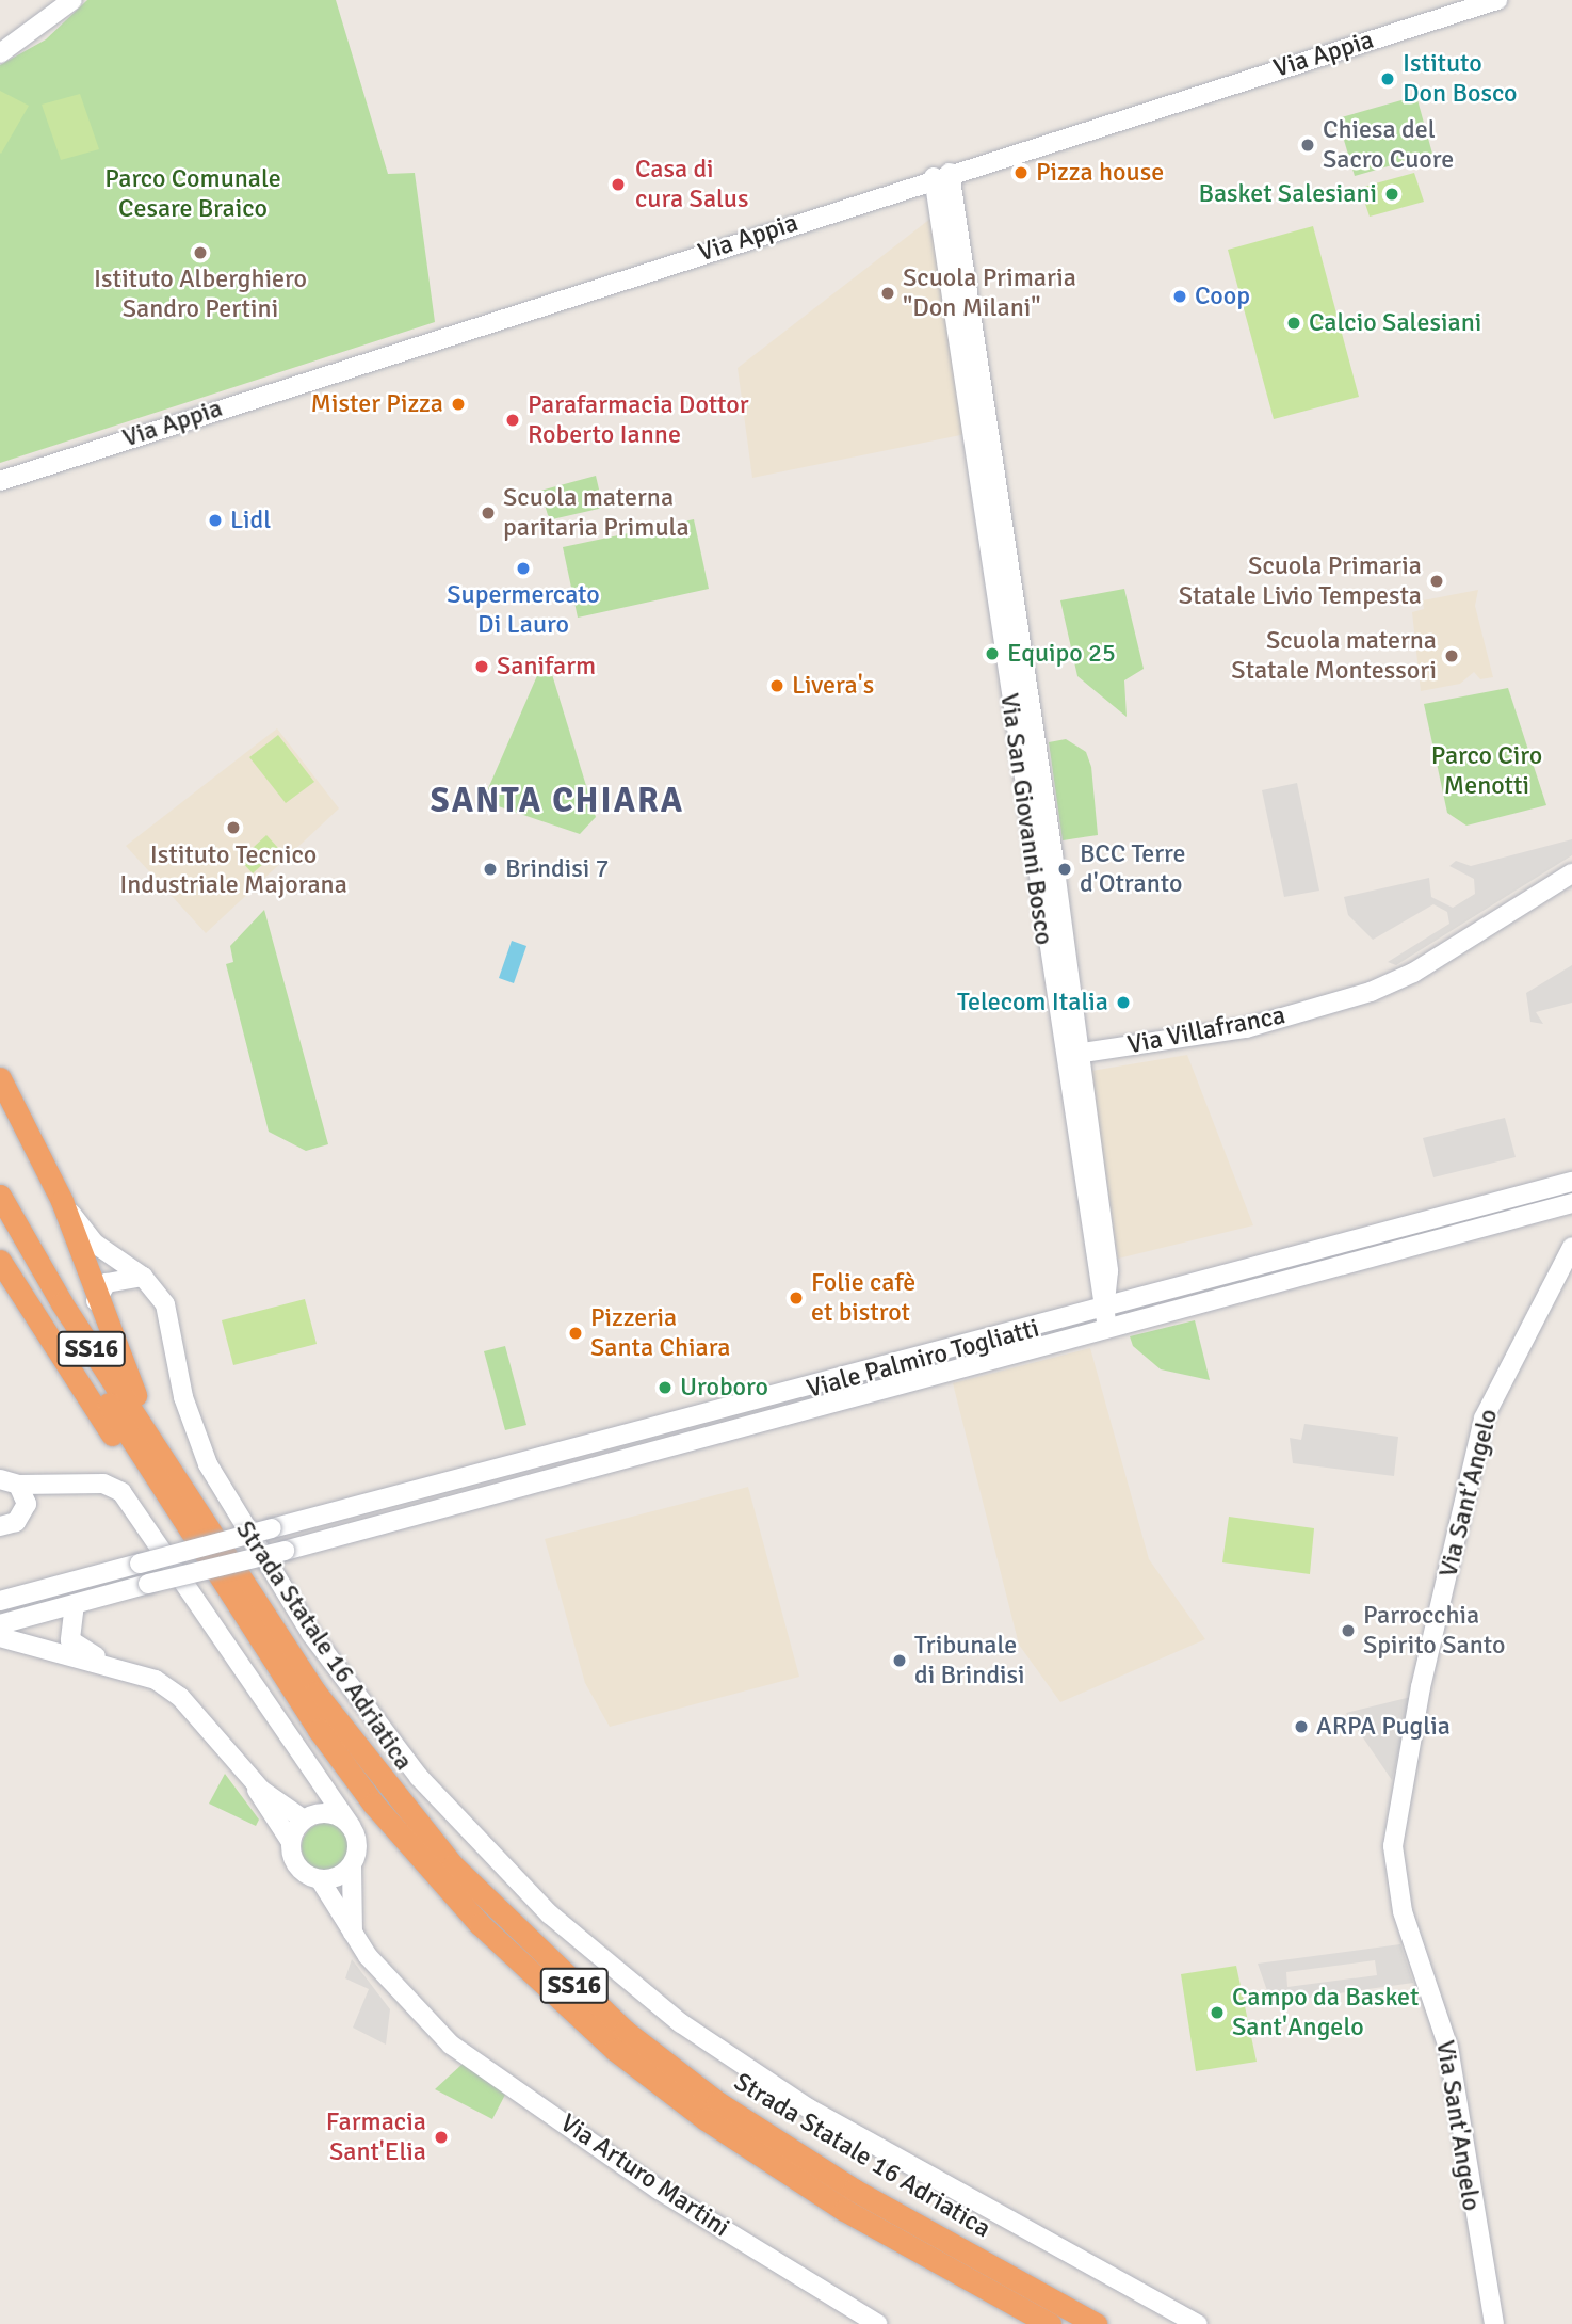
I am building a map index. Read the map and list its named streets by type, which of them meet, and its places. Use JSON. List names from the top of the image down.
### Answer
{
  "streets": {
    "highway": ["SS16", "Strada Statale 16 Adriatica"],
    "street": [
      "Via Appia",
      "Via San Giovanni Bosco",
      "Via Villafranca",
      "Viale Palmiro Togliatti",
      "Via Sant'Angelo",
      "Via Arturo Martini"
    ]
  },
  "crossings": [
    ["Via Appia", "Via San Giovanni Bosco"],
    ["Via San Giovanni Bosco", "Via Villafranca"],
    ["Via San Giovanni Bosco", "Viale Palmiro Togliatti"]
  ],
  "districts": ["SANTA CHIARA"],
  "parks": ["Parco Comunale Cesare Braico", "Parco Ciro Menotti"],
  "places": [
    "Istituto Don Bosco",
    "Chiesa del Sacro Cuore",
    "Pizza house",
    "Casa di cura Salus",
    "Basket Salesiani",
    "Istituto Alberghiero Sandro Pertini",
    "Scuola Primaria \"Don Milani\"",
    "Coop",
    "Calcio Salesiani",
    "Mister Pizza",
    "Parafarmacia Dottor Roberto Ianne",
    "Scuola materna paritaria Primula",
    "Lidl",
    "Supermercato Di Lauro",
    "Scuola Primaria Statale Livio Tempesta",
    "Equipo 25",
    "Scuola materna Statale Montessori",
    "Sanifarm",
    "Livera's",
    "Istituto Tecnico Industriale Majorana",
    "Brindisi 7",
    "BCC Terre d'Otranto",
    "Telecom Italia",
    "Folie cafè et bistrot",
    "Pizzeria Santa Chiara",
    "Uroboro",
    "Parrocchia Spirito Santo",
    "Tribunale di Brindisi",
    "ARPA Puglia",
    "Campo da Basket Sant'Angelo",
    "Farmacia Sant'Elia"
  ]
}
